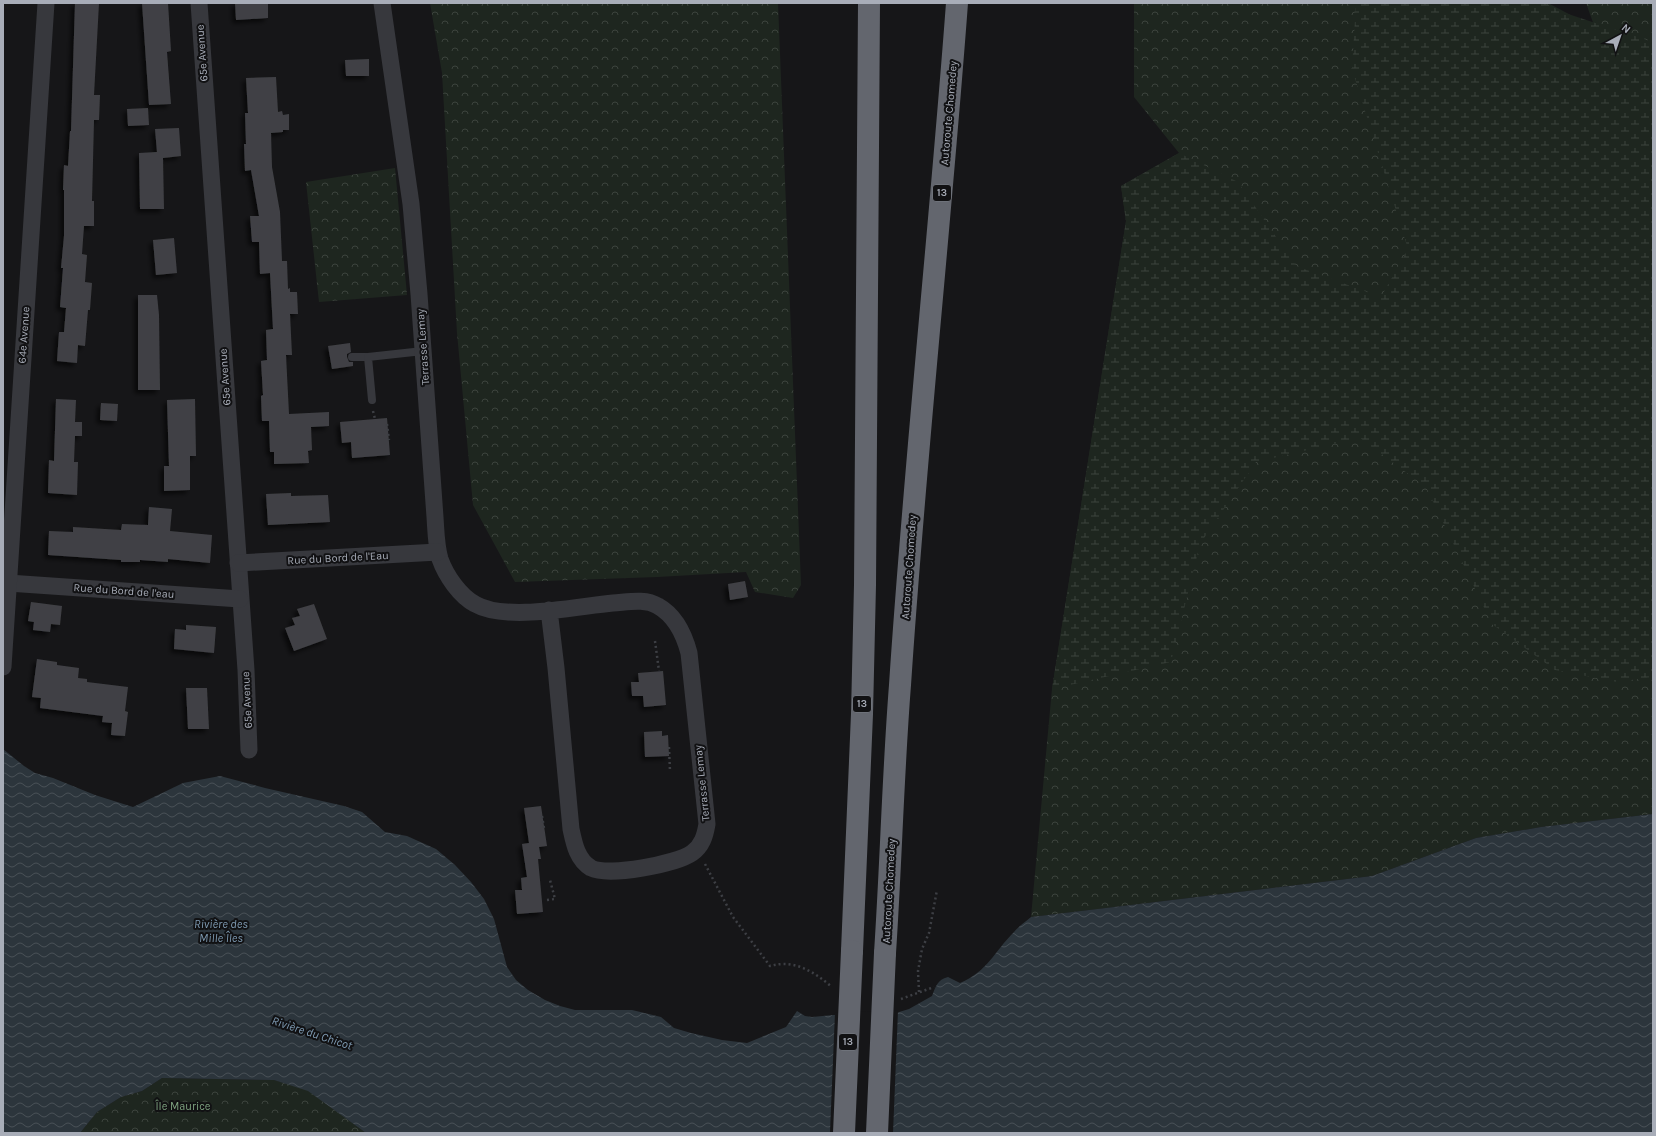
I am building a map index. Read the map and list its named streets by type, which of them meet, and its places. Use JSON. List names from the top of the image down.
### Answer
{
  "streets": {
    "highway": ["Autoroute Chomedey", "13"],
    "street": [
      "65e Avenue",
      "64e Avenue",
      "Terrasse Lemay",
      "Rue du Bord de l'Eau",
      "Rue du Bord de l'eau"
    ]
  },
  "crossings": [
    ["65e Avenue", "Rue du Bord de l'Eau"],
    ["65e Avenue", "Rue du Bord de l'eau"],
    ["64e Avenue", "Rue du Bord de l'eau"],
    ["Terrasse Lemay", "Rue du Bord de l'Eau"]
  ],
  "water": ["Rivière des Mille Îles", "Rivière du Chicot"],
  "parks": ["Île Maurice"],
  "north": "top right"
}
